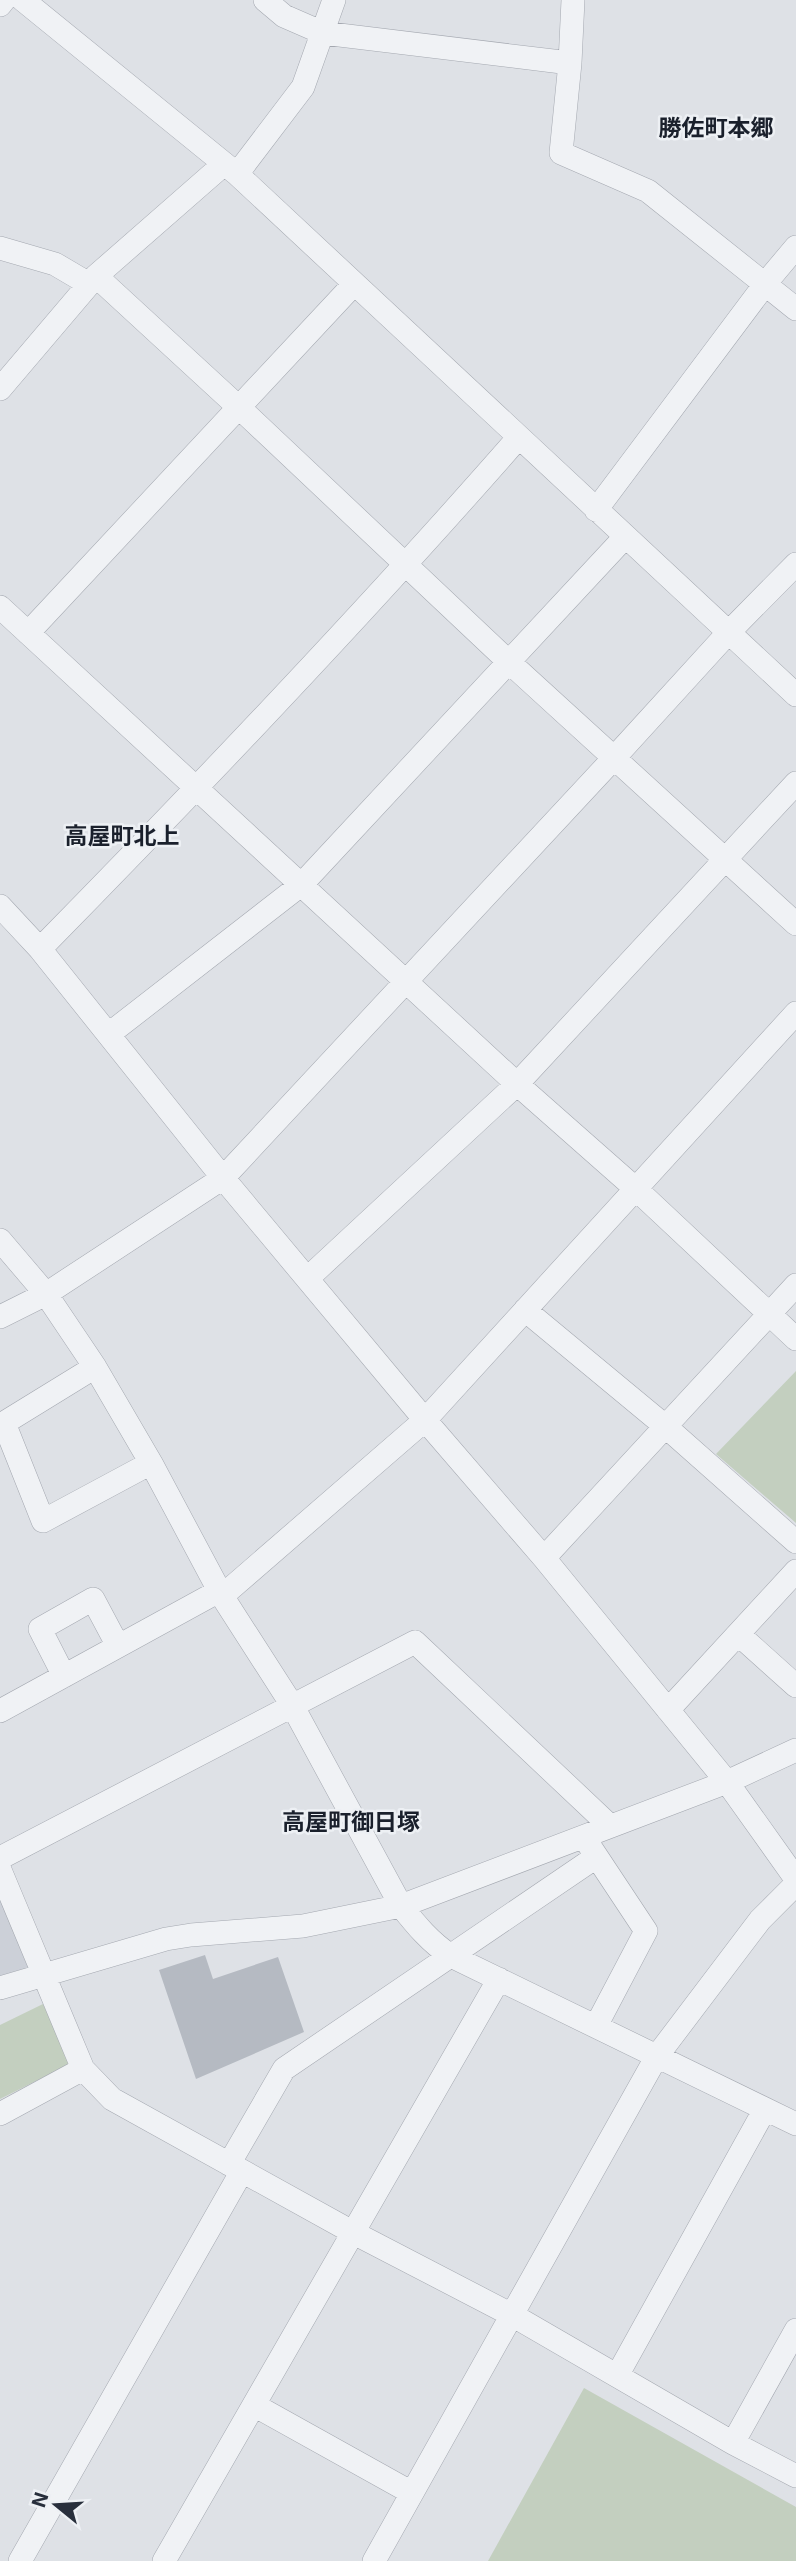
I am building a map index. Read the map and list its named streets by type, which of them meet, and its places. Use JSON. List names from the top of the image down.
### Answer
{
  "districts": ["勝佐町本郷", "高屋町北上", "高屋町御日塚"],
  "north": "left"
}
